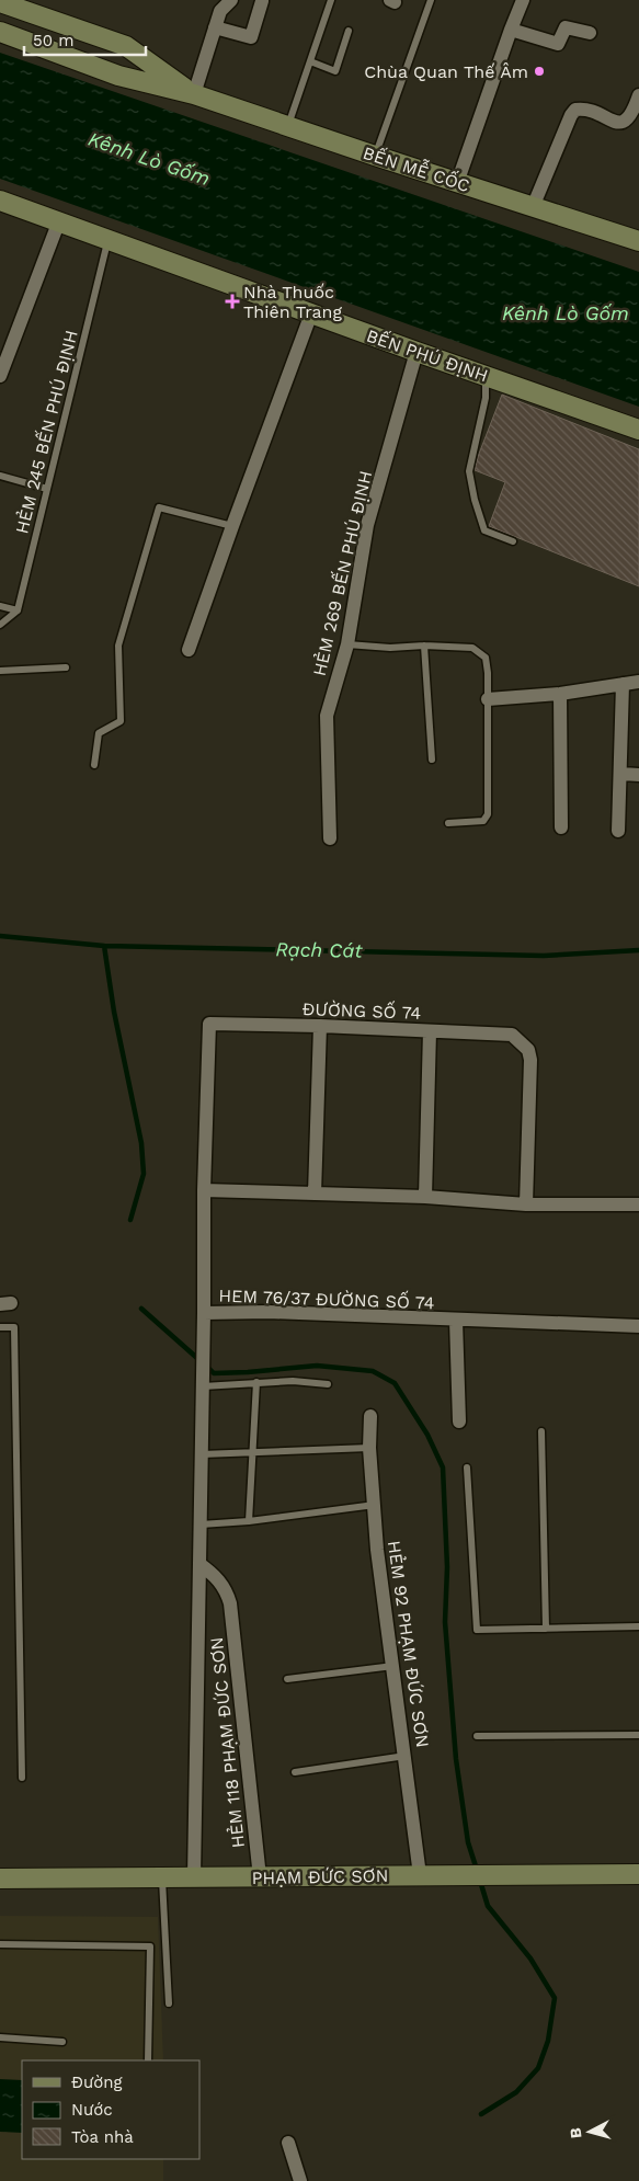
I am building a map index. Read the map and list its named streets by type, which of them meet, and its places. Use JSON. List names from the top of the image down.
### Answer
{
  "streets": {
    "street": [
      "BẾN MỄ CỐC",
      "BẾN PHÚ ĐỊNH",
      "HẺM 269 BẾN PHÚ ĐỊNH",
      "ĐƯỜNG SỐ 74",
      "HEM 76/37 ĐƯỜNG SỐ 74",
      "HẺM 92 PHẠM ĐỨC SƠN",
      "HẺM 118 PHẠM ĐỨC SƠN",
      "PHẠM ĐỨC SƠN"
    ],
    "lane": ["HẺM 245 BẾN PHÚ ĐỊNH"]
  },
  "crossings": [
    ["BẾN PHÚ ĐỊNH", "HẺM 245 BẾN PHÚ ĐỊNH"],
    ["BẾN PHÚ ĐỊNH", "HẺM 269 BẾN PHÚ ĐỊNH"],
    ["ĐƯỜNG SỐ 74", "HEM 76/37 ĐƯỜNG SỐ 74"],
    ["HẺM 92 PHẠM ĐỨC SƠN", "PHẠM ĐỨC SƠN"],
    ["HẺM 118 PHẠM ĐỨC SƠN", "PHẠM ĐỨC SƠN"]
  ],
  "water": ["Kênh Lò Gốm", "Rạch Cát"],
  "places": {
    "other": ["Chùa Quan Thế Âm"],
    "health": ["Nhà Thuốc Thiên Trang"]
  },
  "legend": ["Đường", "Nước", "Tòa nhà"],
  "scale_bar": "50 m",
  "north": "left"
}
